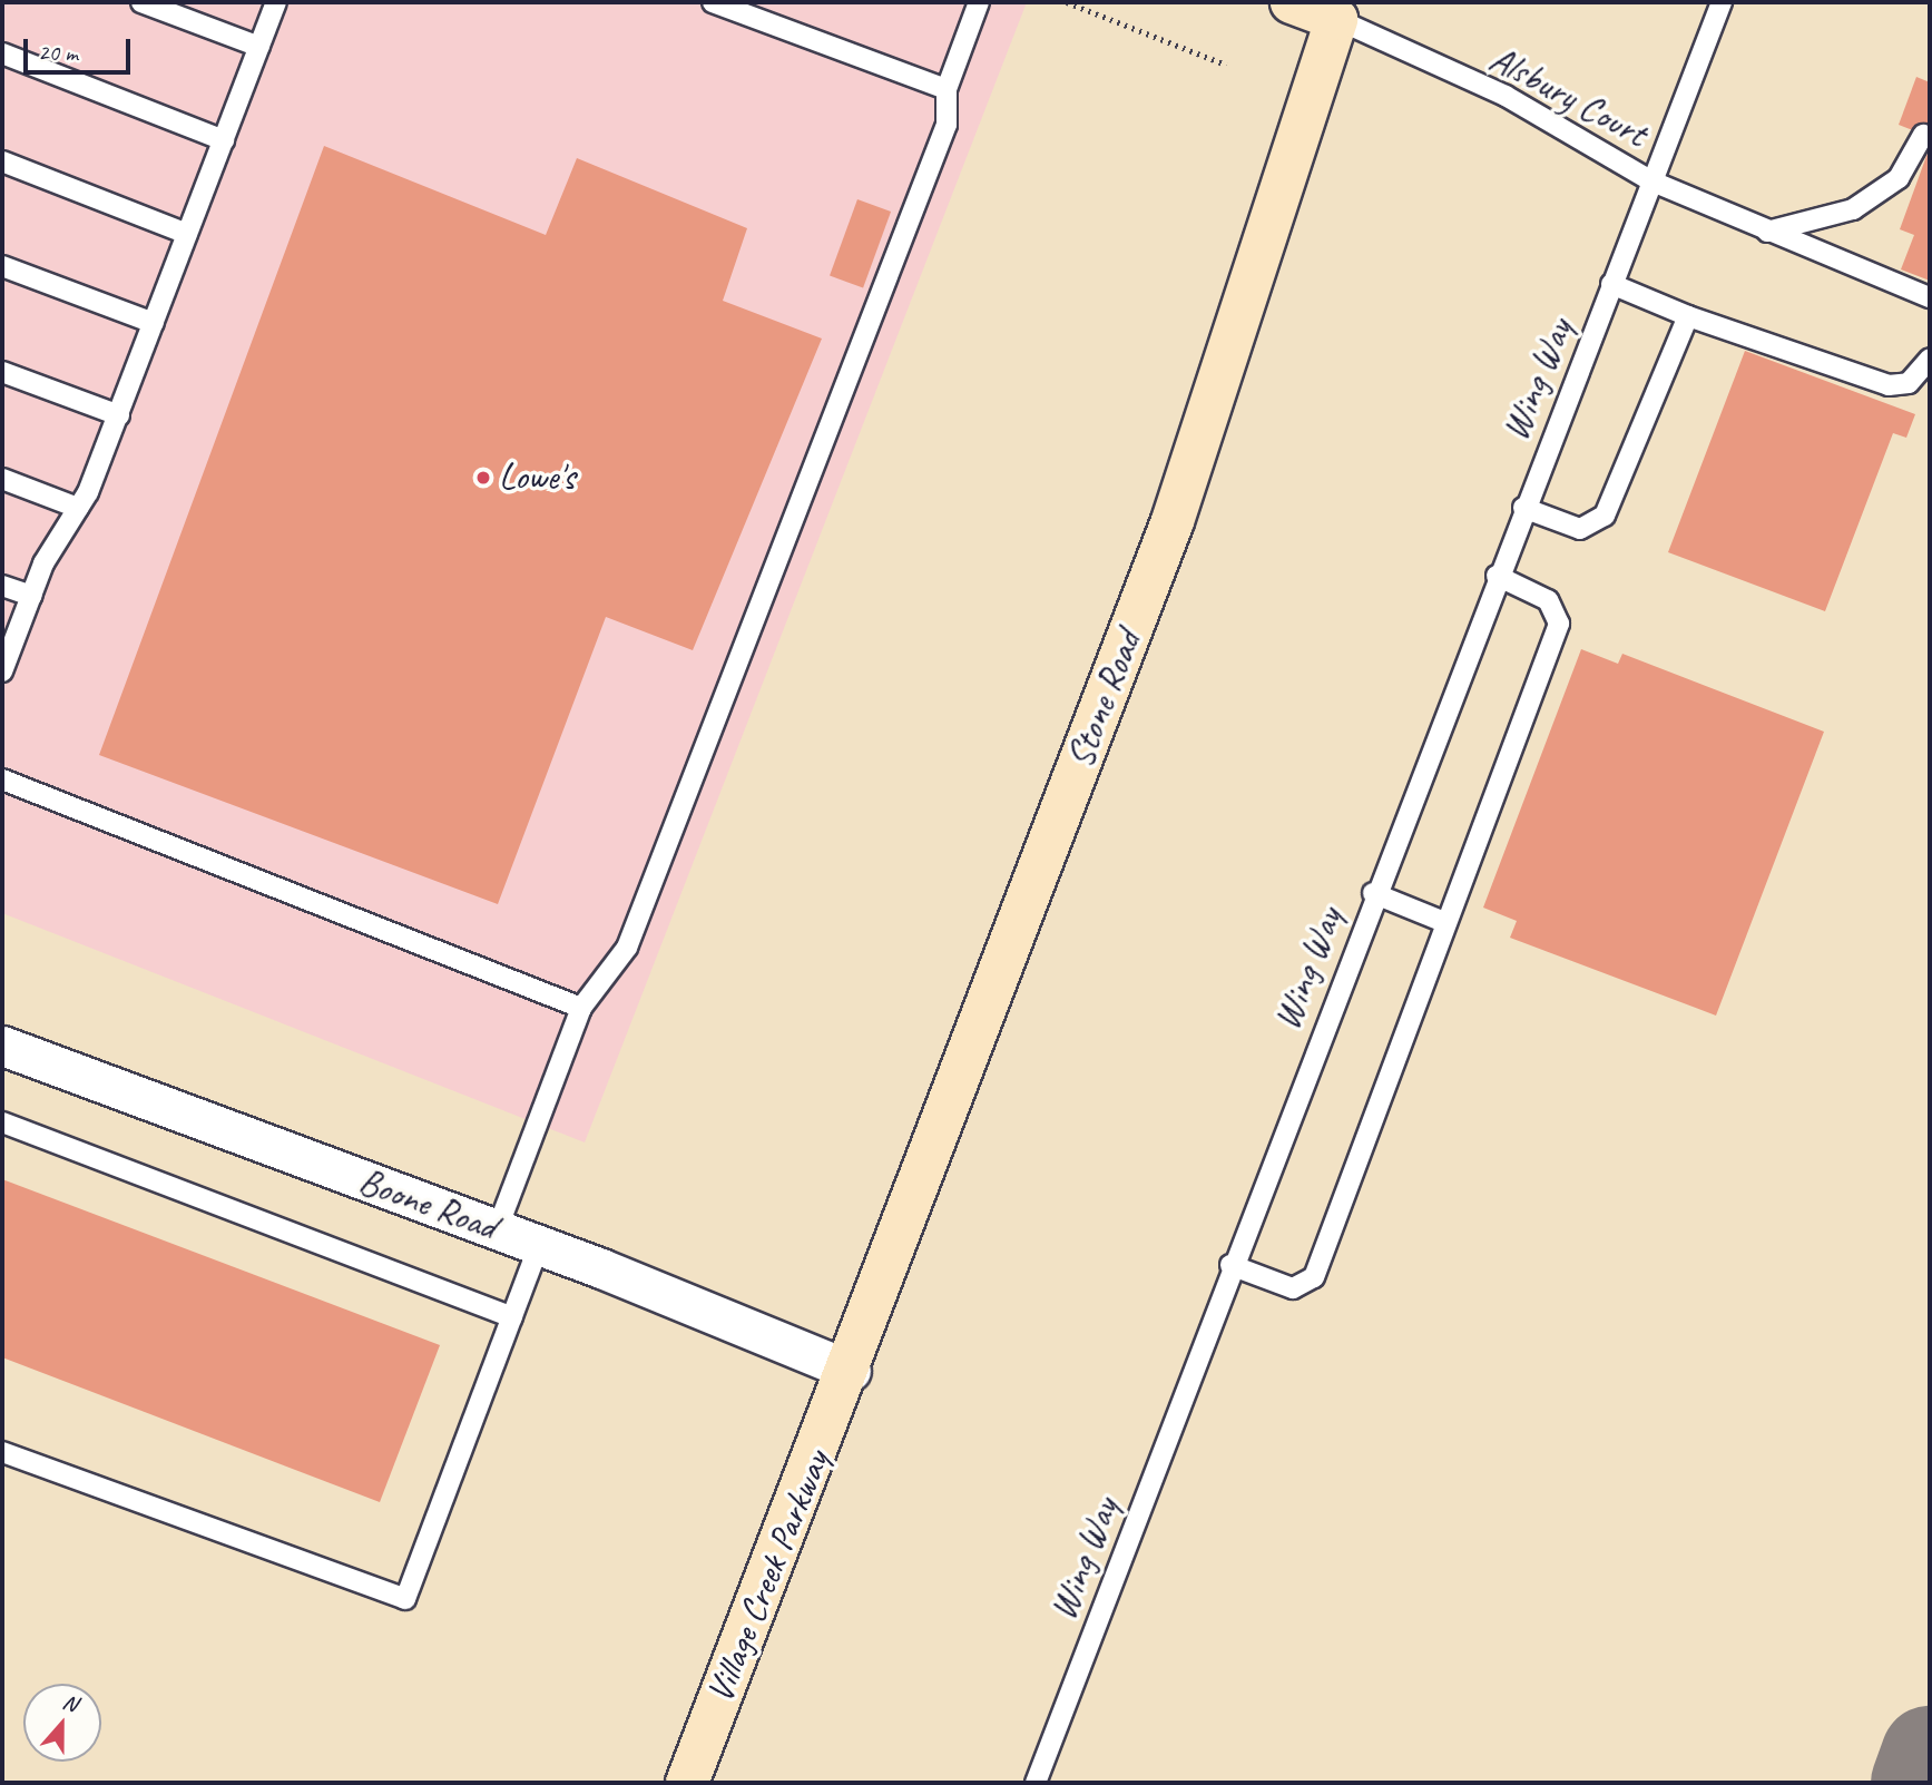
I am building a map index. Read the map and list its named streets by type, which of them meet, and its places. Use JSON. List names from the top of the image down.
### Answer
{
  "streets": {
    "street": ["Stone Road", "Boone Road", "Village Creek Parkway"],
    "lane": ["Alsbury Court", "Wing Way"]
  },
  "crossings": [
    ["Alsbury Court", "Wing Way"],
    ["Alsbury Court", "Stone Road"],
    ["Stone Road", "Boone Road"],
    ["Stone Road", "Village Creek Parkway"],
    ["Boone Road", "Village Creek Parkway"]
  ],
  "places": ["Lowe's"],
  "scale_bar": "20 m",
  "north": "top"
}
